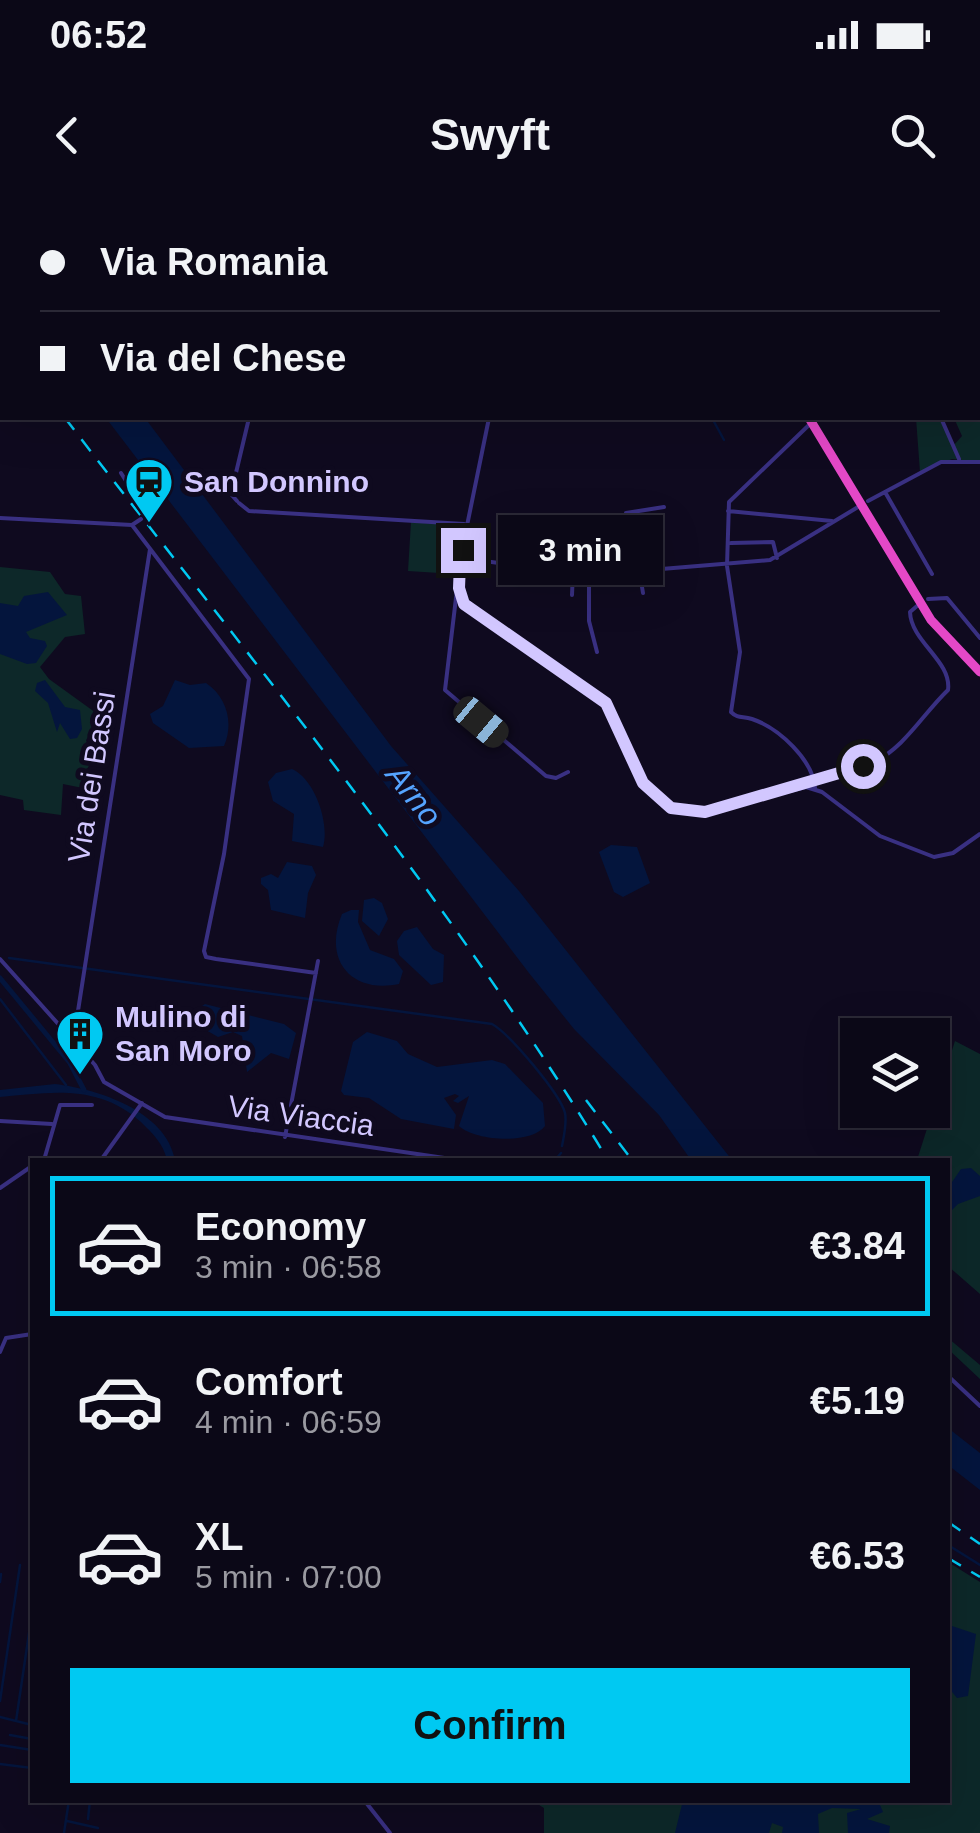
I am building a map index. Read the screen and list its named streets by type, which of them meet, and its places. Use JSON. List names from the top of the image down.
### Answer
{
  "streets": {
    "street": ["Via dei Bassi", "Via Viaccia"]
  },
  "crossings": [
    ["Via dei Bassi", "Via Viaccia"]
  ],
  "water": ["Arno"],
  "places": {
    "station": ["San Donnino"],
    "building": ["Mulino di San Moro"]
  },
  "page": {
    "status": "06:52",
    "header": "Swyft",
    "banner": ["Via Romania", "Via del Chese"],
    "bubble": "3 min",
    "list": [
      {
        "name": "Economy",
        "note": "3 min · 06:58",
        "value": "€3.84"
      },
      {
        "name": "Comfort",
        "note": "4 min · 06:59",
        "value": "€5.19"
      },
      {
        "name": "XL",
        "note": "5 min · 07:00",
        "value": "€6.53"
      }
    ],
    "buttons": "Confirm"
  }
}
